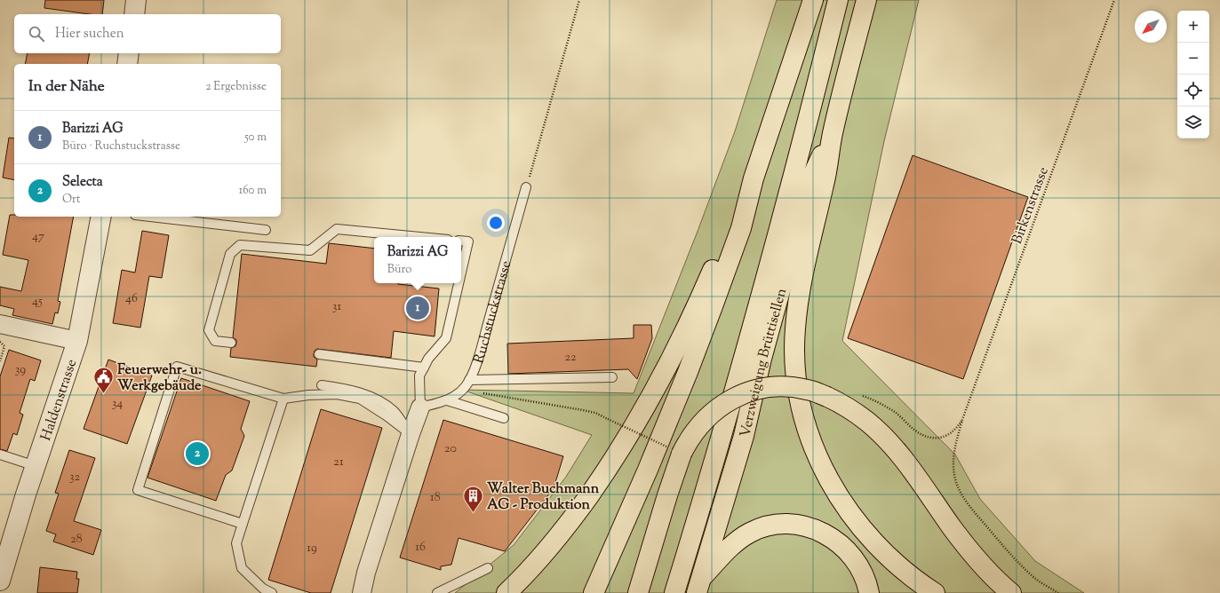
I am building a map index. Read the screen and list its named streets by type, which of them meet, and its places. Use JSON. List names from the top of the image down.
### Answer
{
  "streets": {
    "highway": ["Verzweigung Brüttisellen"],
    "street": ["Haldenstrasse"],
    "lane": ["Ruchstuckstrasse"],
    "path": ["Birkenstrasse"]
  },
  "places": {
    "public building": ["Feuerwehr- u. Werkgebäude"],
    "building": ["Walter Buchmann AG - Produktion"]
  },
  "house_numbers": [
    "47",
    "46",
    "45",
    "31",
    "22",
    "39",
    "34",
    "20",
    "21",
    "32",
    "18",
    "28",
    "16",
    "19"
  ],
  "north": "bottom left",
  "page": {
    "map_buttons": ["+", "−"],
    "search": "Hier suchen",
    "heading": ["In der Nähe", "2 Ergebnisse"],
    "list": [
      {
        "mark": "1",
        "name": "Barizzi AG",
        "note": "Büro · Ruchstuckstrasse",
        "value": "50 m"
      },
      {
        "mark": "2",
        "name": "Selecta",
        "note": "Ort",
        "value": "160 m"
      }
    ],
    "popup": ["Barizzi AG", "Büro"],
    "pins": ["1", "2"]
  }
}
